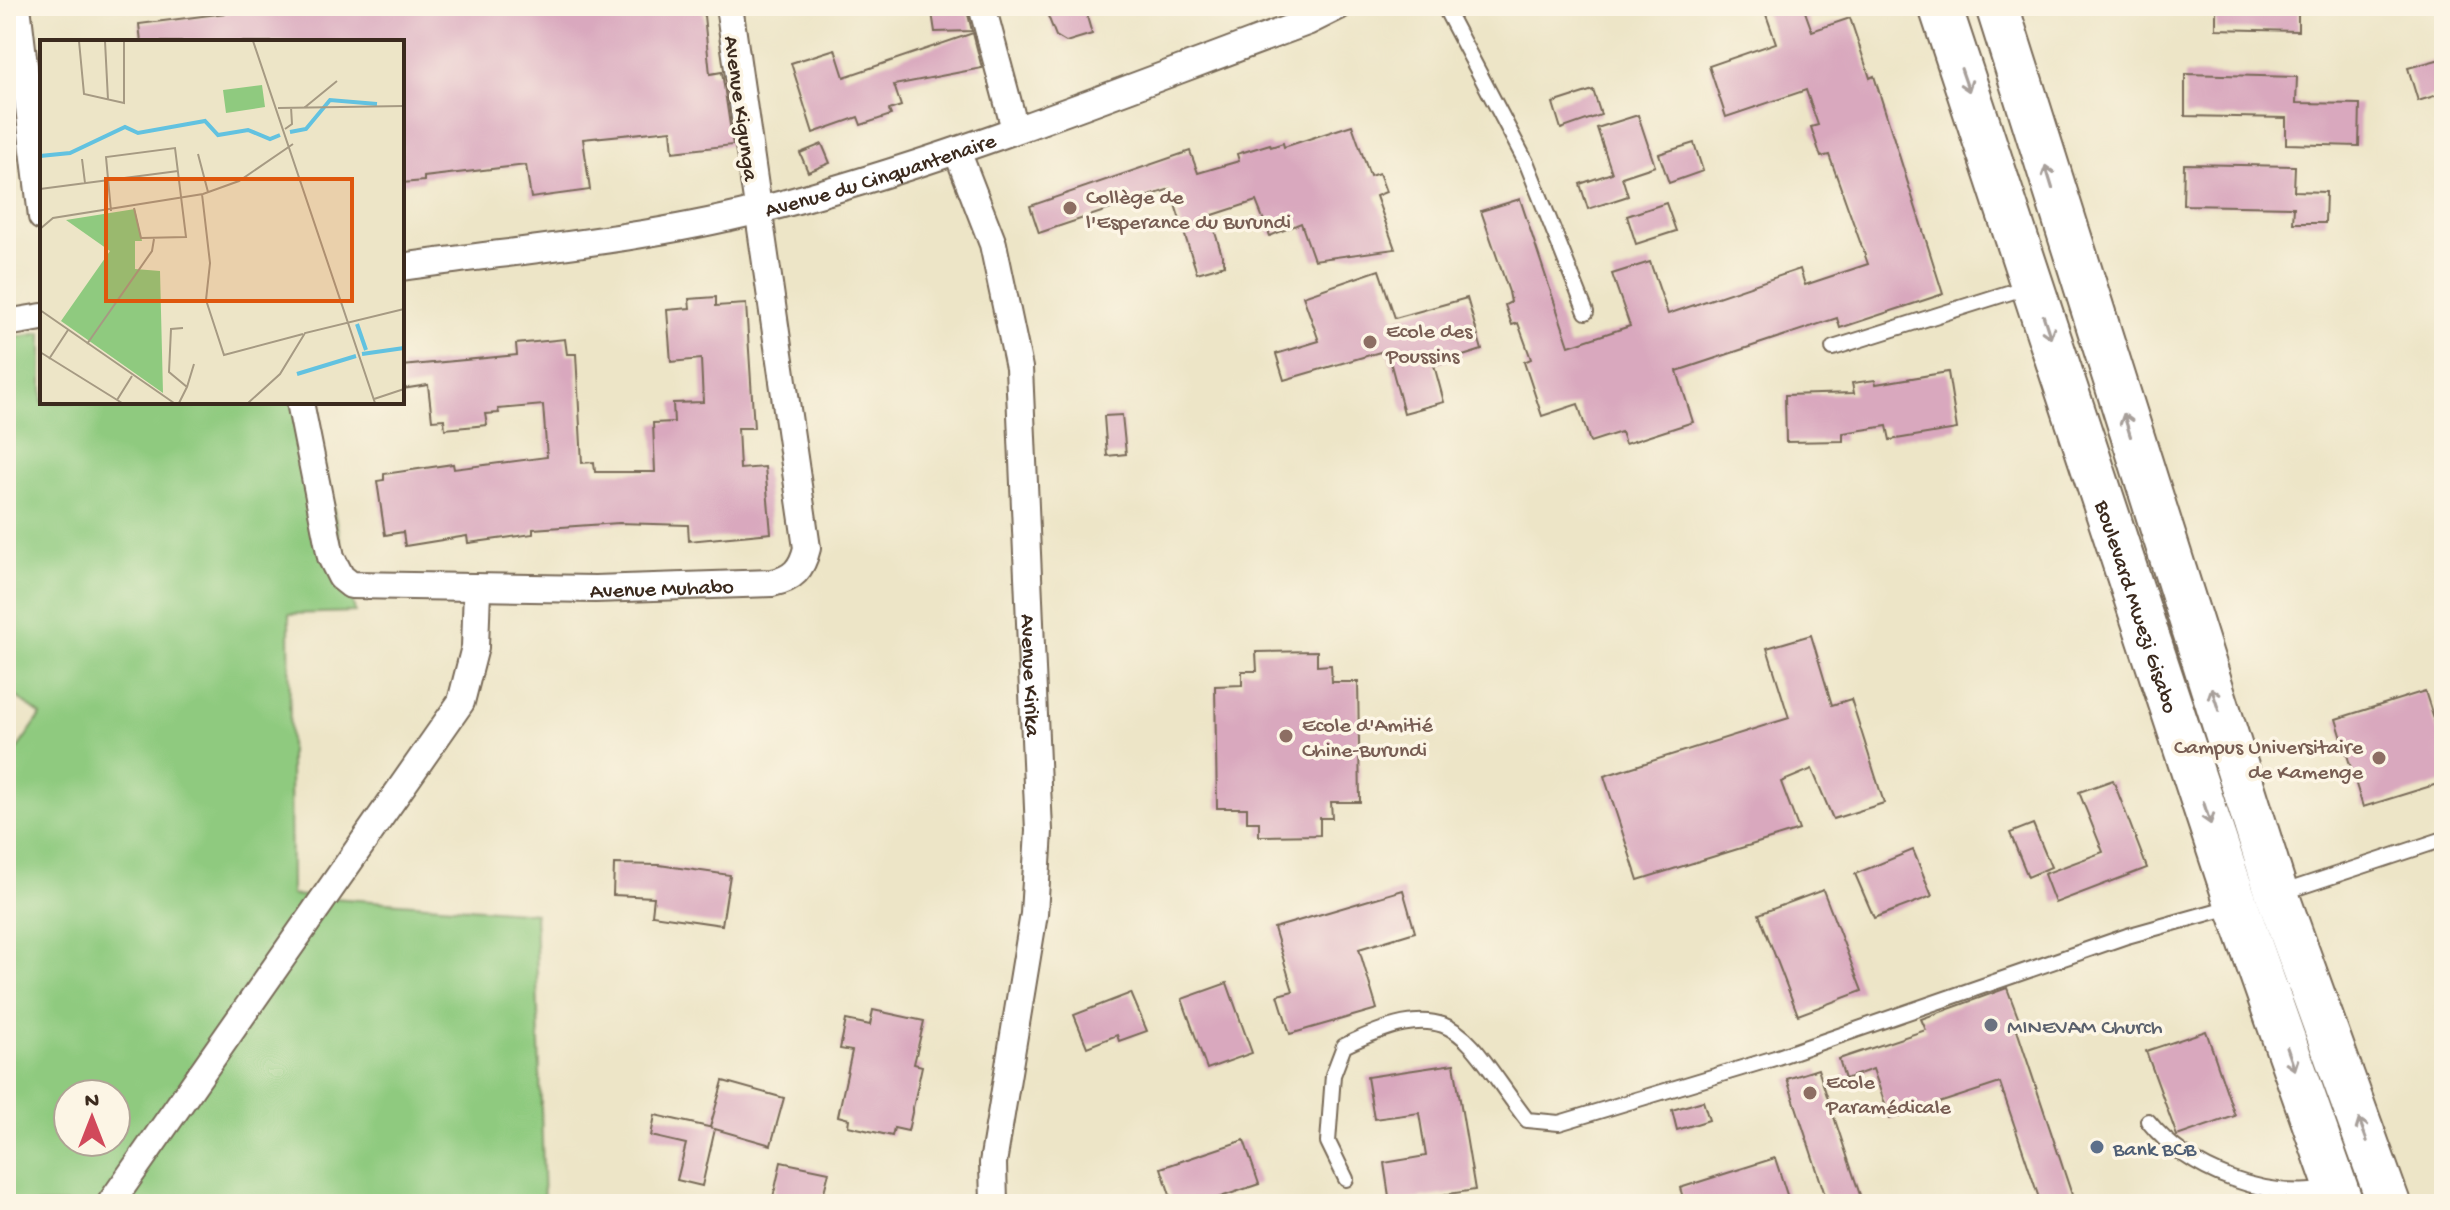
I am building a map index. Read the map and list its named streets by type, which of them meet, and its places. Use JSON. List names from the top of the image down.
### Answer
{
  "streets": {
    "main road": ["Boulevard Mwezi Gisabo"],
    "street": [
      "Avenue Kigunga",
      "Avenue du Cinquantenaire",
      "Avenue Muhabo",
      "Avenue Kirika"
    ]
  },
  "crossings": [
    ["Avenue Kigunga", "Avenue du Cinquantenaire"],
    ["Avenue Kigunga", "Avenue Muhabo"],
    ["Avenue du Cinquantenaire", "Avenue Muhabo"],
    ["Avenue du Cinquantenaire", "Avenue Kirika"]
  ],
  "places": [
    "Collège de l'Esperance du Burundi",
    "Ecole des Poussins",
    "Ecole d'Amitié Chine-Burundi",
    "Campus Universitaire de Kamenge",
    "MINEVAM Church",
    "Ecole Paramédicale",
    "Bank BCB"
  ],
  "north": "top"
}
